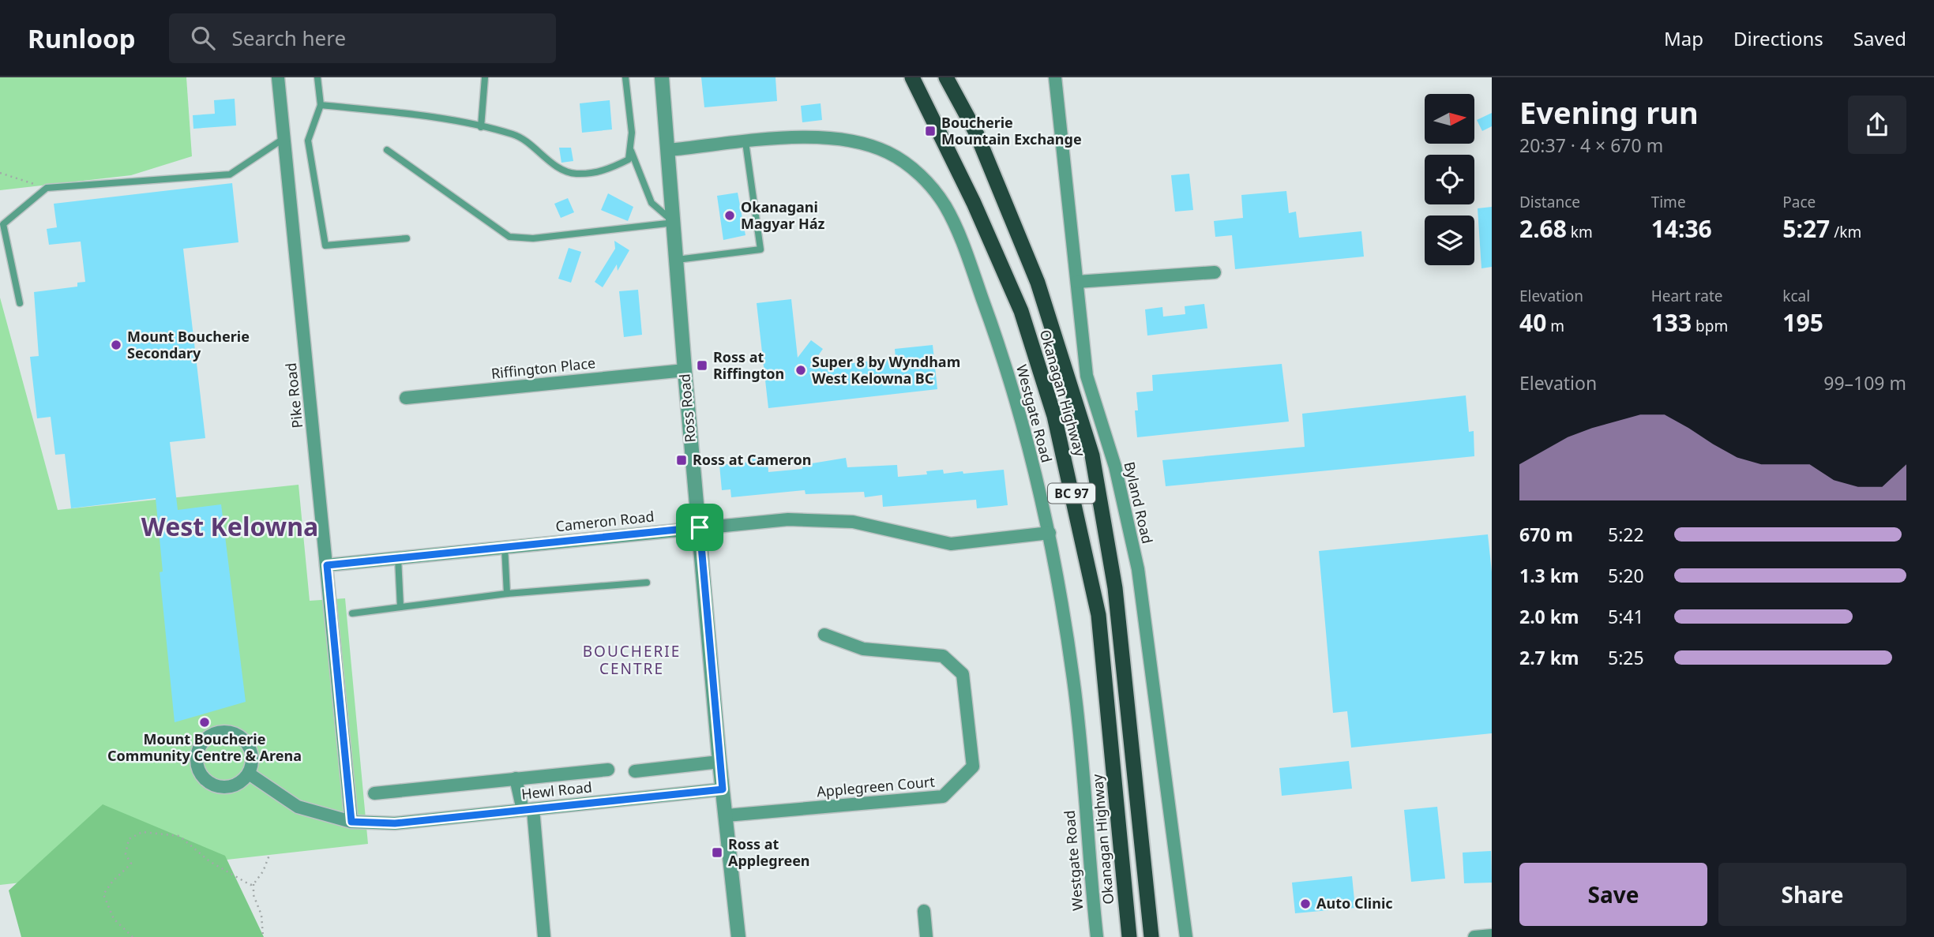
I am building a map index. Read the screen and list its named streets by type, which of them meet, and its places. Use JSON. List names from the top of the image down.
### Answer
{
  "streets": {
    "highway": ["Okanagan Highway", "BC 97"],
    "street": [
      "Riffington Place",
      "Pike Road",
      "Ross Road",
      "Westgate Road",
      "Byland Road",
      "Cameron Road",
      "Applegreen Court",
      "Hewl Road"
    ]
  },
  "crossings": [
    ["Riffington Place", "Ross Road"],
    ["Pike Road", "Cameron Road"],
    ["Pike Road", "Hewl Road"],
    ["Ross Road", "Westgate Road"],
    ["Ross Road", "Cameron Road"],
    ["Ross Road", "Applegreen Court"],
    ["Ross Road", "Hewl Road"],
    ["Westgate Road", "Cameron Road"]
  ],
  "districts": ["West Kelowna", "BOUCHERIE CENTRE"],
  "places": {
    "transit": [
      "Boucherie Mountain Exchange",
      "Ross at Riffington",
      "Ross at Cameron",
      "Ross at Applegreen"
    ],
    "other": [
      "Okanagani Magyar Ház",
      "Mount Boucherie Secondary",
      "Super 8 by Wyndham West Kelowna BC",
      "Mount Boucherie Community Centre & Arena",
      "Auto Clinic"
    ]
  },
  "north": "right",
  "page": {
    "header": "Runloop",
    "search": "Search here",
    "nav": ["Map", "Directions", "Saved"],
    "heading": ["Evening run", "20:37 · 4 × 670 m"],
    "stats": [
      ["Distance", "2.68 km"],
      ["Time", "14:36"],
      ["Pace", "5:27 /km"],
      ["Elevation", "40 m"],
      ["Heart rate", "133 bpm"],
      ["kcal", "195"]
    ],
    "chart": ["Elevation", "99–109 m"],
    "list": [
      {
        "name": "670 m",
        "note": "5:22"
      },
      {
        "name": "1.3 km",
        "note": "5:20"
      },
      {
        "name": "2.0 km",
        "note": "5:41"
      },
      {
        "name": "2.7 km",
        "note": "5:25"
      }
    ],
    "buttons": ["Save", "Share"]
  }
}
